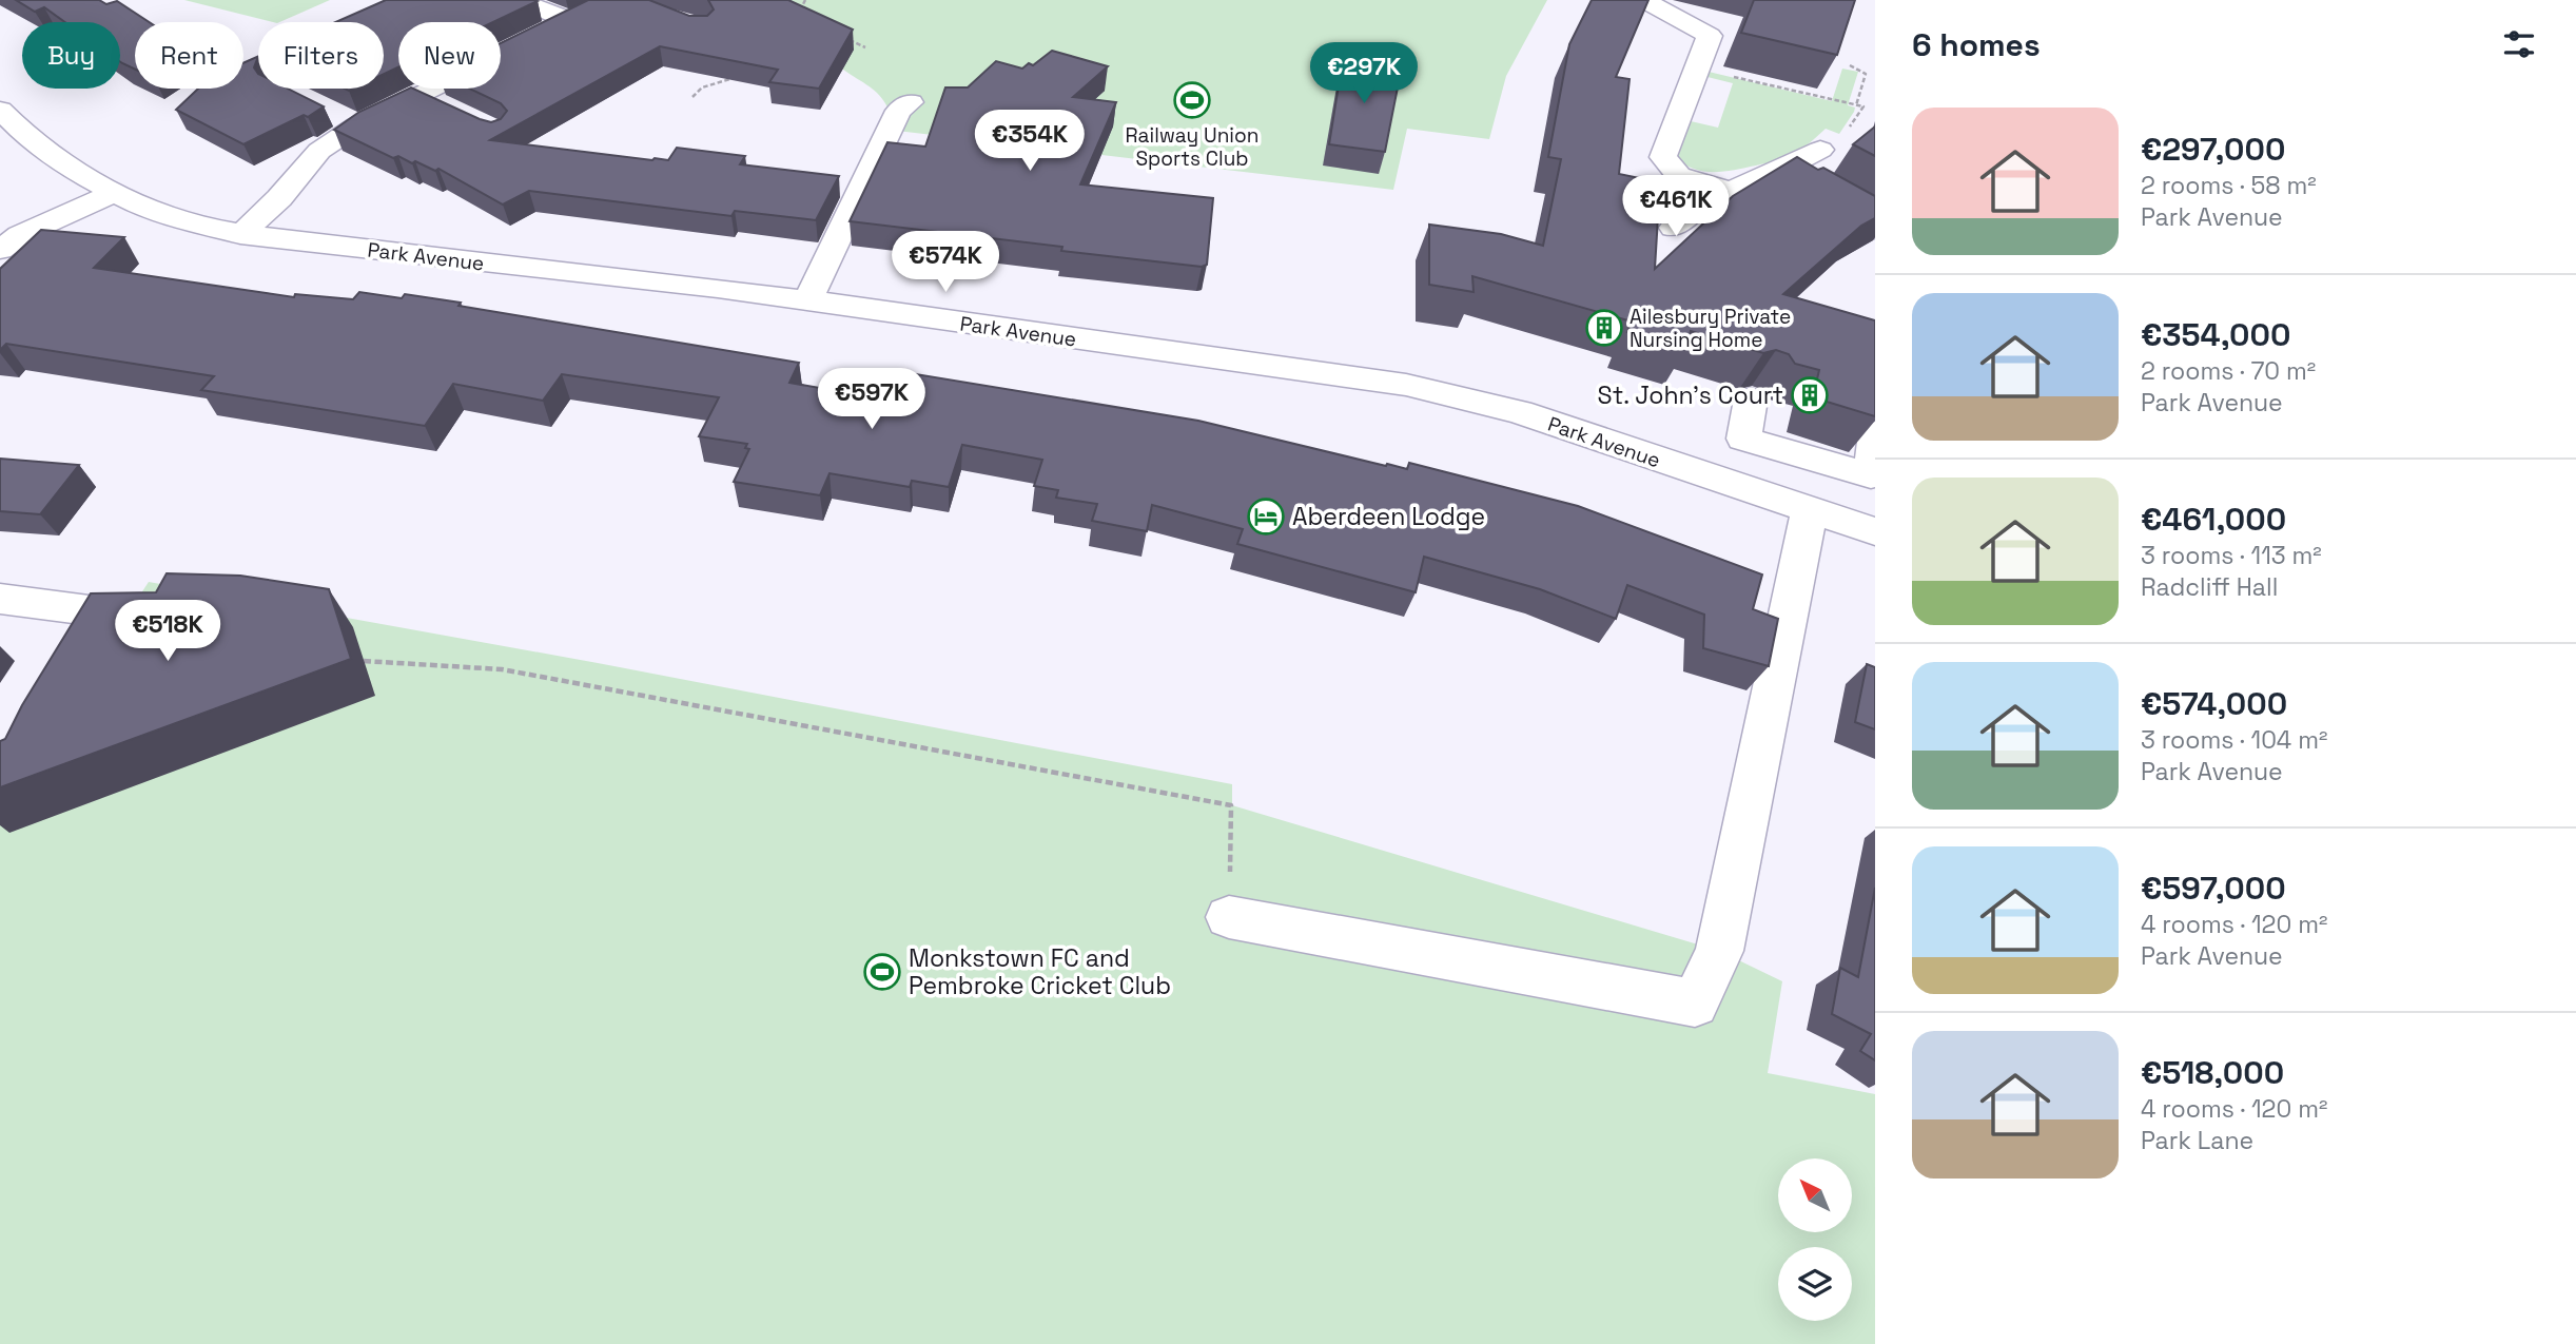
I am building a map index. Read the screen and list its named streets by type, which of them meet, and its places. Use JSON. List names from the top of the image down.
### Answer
{
  "streets": {
    "street": ["Park Avenue"]
  },
  "places": {
    "sports": ["Railway Union Sports Club", "Monkstown FC and Pembroke Cricket Club"],
    "building": ["Ailesbury Private Nursing Home", "St. John's Court"],
    "hotel": ["Aberdeen Lodge"]
  },
  "north": "top left",
  "page": {
    "heading": "6 homes",
    "chip": [
      "Buy",
      "Rent",
      "Filters",
      "New"
    ],
    "price": [
      "€297K",
      "€354K",
      "€461K",
      "€574K",
      "€597K",
      "€518K"
    ],
    "list": [
      {
        "name": "€297,000",
        "note": "2 rooms · 58 m² · Park Avenue"
      },
      {
        "name": "€354,000",
        "note": "2 rooms · 70 m² · Park Avenue"
      },
      {
        "name": "€461,000",
        "note": "3 rooms · 113 m² · Radcliff Hall"
      },
      {
        "name": "€574,000",
        "note": "3 rooms · 104 m² · Park Avenue"
      },
      {
        "name": "€597,000",
        "note": "4 rooms · 120 m² · Park Avenue"
      },
      {
        "name": "€518,000",
        "note": "4 rooms · 120 m² · Park Lane"
      }
    ]
  }
}
